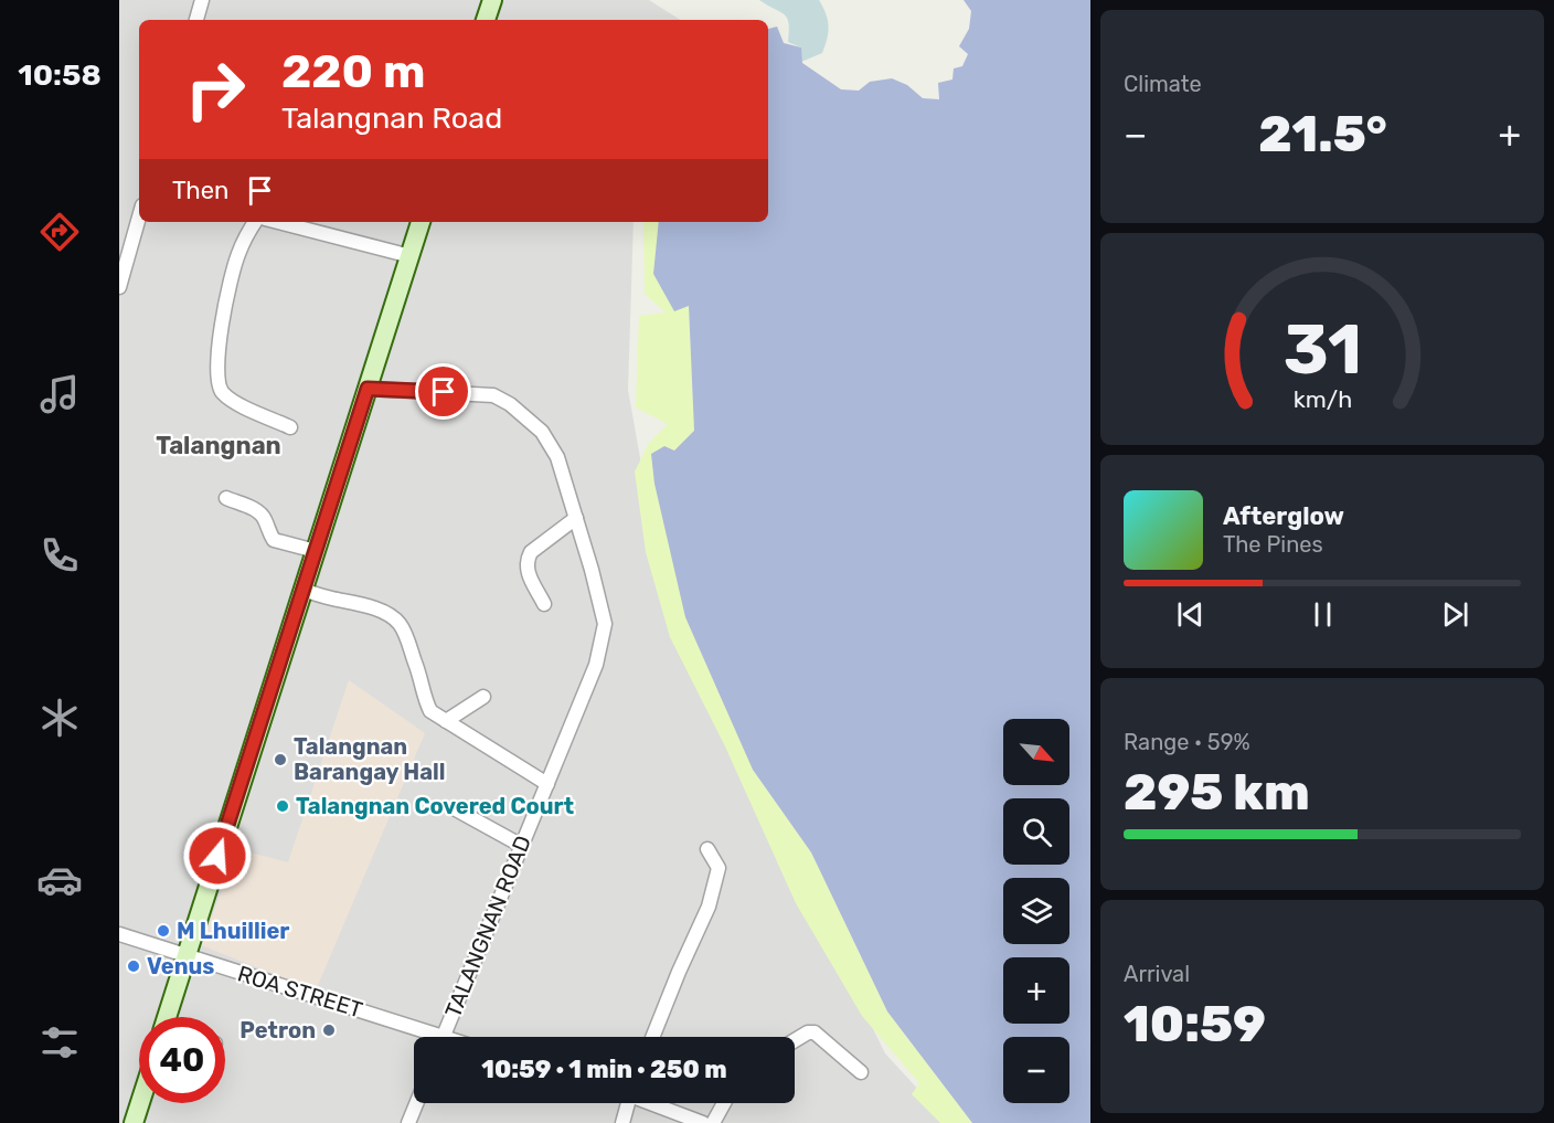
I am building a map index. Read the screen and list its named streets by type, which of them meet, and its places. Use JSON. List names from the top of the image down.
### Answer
{
  "streets": {
    "street": ["TALANGNAN ROAD", "ROA STREET"]
  },
  "districts": ["Talangnan"],
  "places": [
    "Talangnan Barangay Hall",
    "Talangnan Covered Court",
    "M Lhuillier",
    "Venus",
    "Petron"
  ],
  "north": "bottom right",
  "page": {
    "tabs": "10:58",
    "tile": [
      "Climate",
      ["Range · 59%", "295 km"],
      ["Arrival", "10:59"]
    ],
    "turn": ["220 m", "Talangnan Road"],
    "heat": ["−", "21.5°", "+"],
    "then": "Then",
    "song": ["Afterglow", "The Pines"],
    "map_buttons": ["+", "−"],
    "limit": "40",
    "trip": "10:59 · 1 min · 250 m",
    "gauge": ["31", "km/h"]
  }
}
